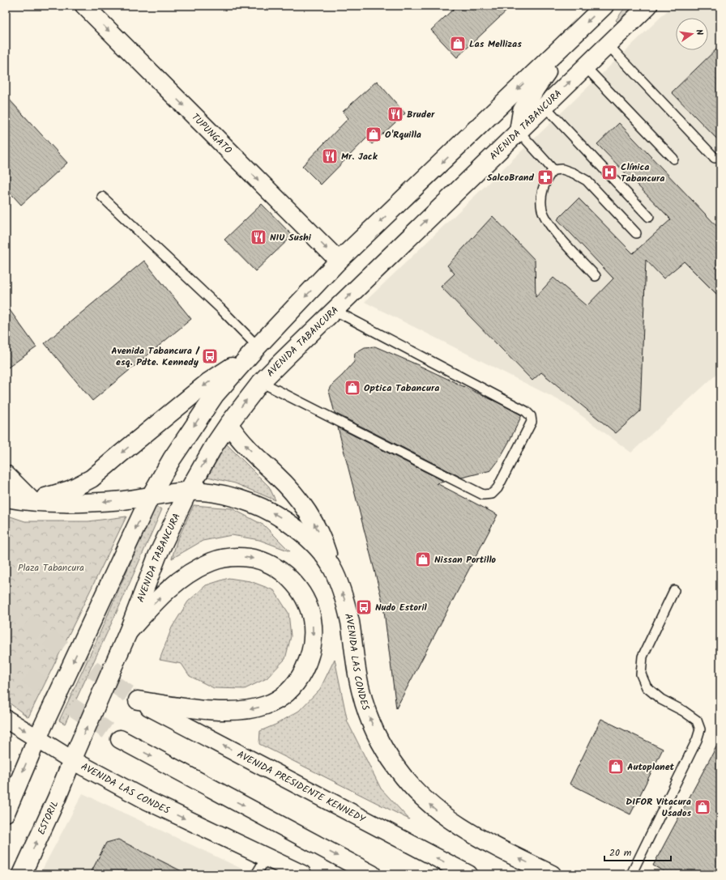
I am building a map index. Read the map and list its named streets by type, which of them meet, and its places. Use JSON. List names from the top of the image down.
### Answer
{
  "streets": {
    "main road": [
      "AVENIDA TABANCURA",
      "TUPUNGATO",
      "AVENIDA LAS CONDES",
      "AVENIDA PRESIDENTE KENNEDY",
      "ESTORIL"
    ]
  },
  "crossings": [
    ["AVENIDA TABANCURA", "AVENIDA LAS CONDES"],
    ["AVENIDA TABANCURA", "AVENIDA PRESIDENTE KENNEDY"],
    ["AVENIDA TABANCURA", "ESTORIL"],
    ["AVENIDA LAS CONDES", "ESTORIL"]
  ],
  "one_way": ["TUPUNGATO"],
  "parks": ["Plaza Tabancura"],
  "places": {
    "shop": [
      "Las Mellizas",
      "O'Rquilla",
      "Optica Tabancura",
      "Nissan Portillo",
      "Autoplanet",
      "DIFOR Vitacura Usados"
    ],
    "restaurant": ["Bruder", "Mr. Jack", "NIU Sushi"],
    "hospital": ["Clínica Tabancura"],
    "pharmacy": ["SalcoBrand"],
    "bus stop": ["Avenida Tabancura / esq. Pdte. Kennedy", "Nudo Estoril"]
  },
  "scale_bar": "20 m",
  "north": "right"
}
